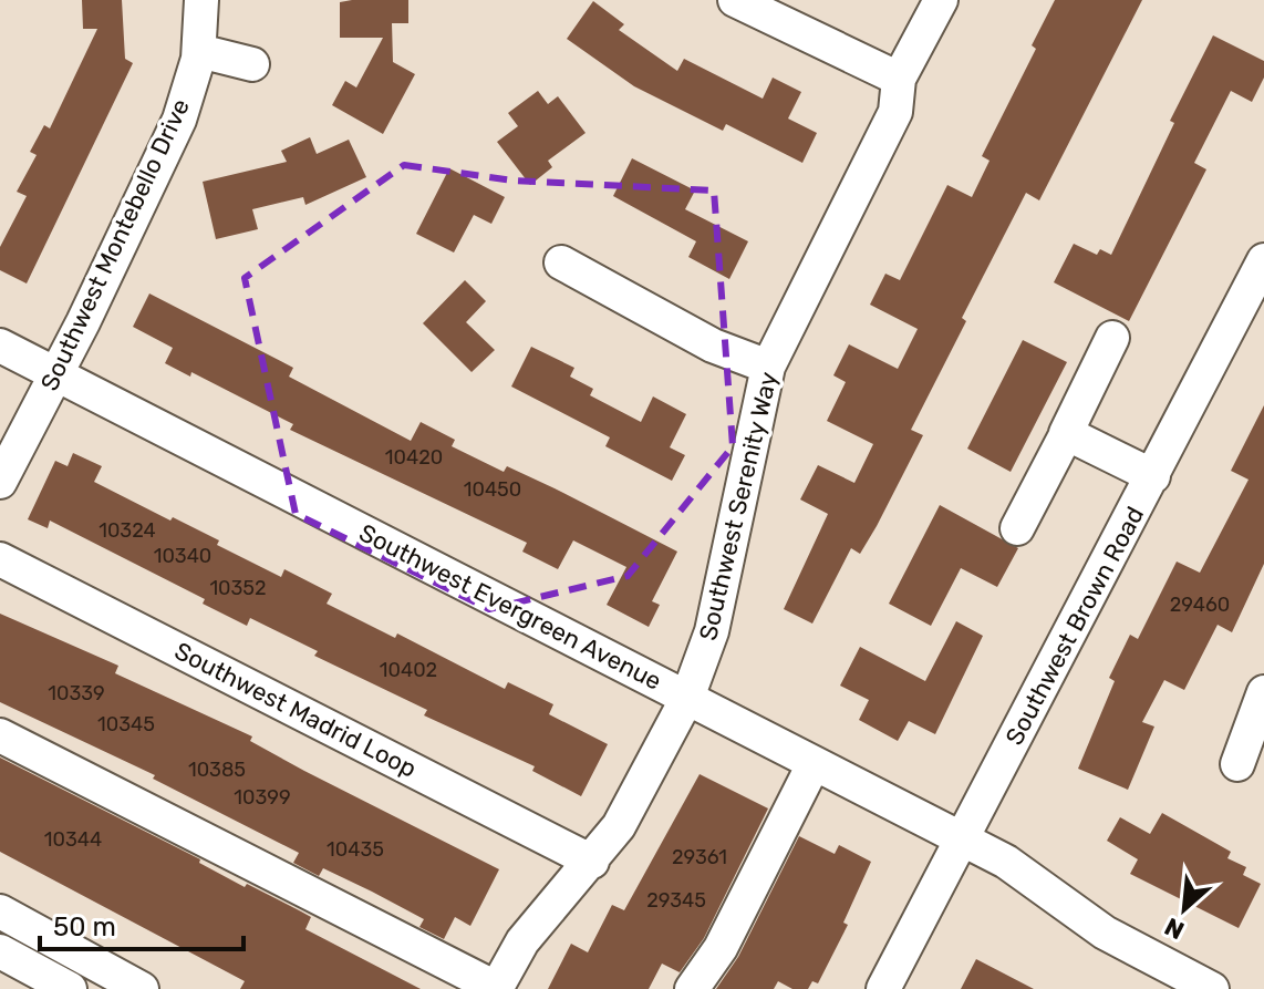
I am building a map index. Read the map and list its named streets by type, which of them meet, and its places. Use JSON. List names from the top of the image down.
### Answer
{
  "streets": {
    "street": [
      "Southwest Montebello Drive",
      "Southwest Serenity Way",
      "Southwest Evergreen Avenue",
      "Southwest Brown Road",
      "Southwest Madrid Loop"
    ]
  },
  "crossings": [
    ["Southwest Montebello Drive", "Southwest Evergreen Avenue"],
    ["Southwest Serenity Way", "Southwest Evergreen Avenue"],
    ["Southwest Serenity Way", "Southwest Madrid Loop"],
    ["Southwest Evergreen Avenue", "Southwest Brown Road"]
  ],
  "house_numbers": [
    "10420",
    "10450",
    "10324",
    "10340",
    "10352",
    "29460",
    "10402",
    "10339",
    "10345",
    "10385",
    "10399",
    "10344",
    "10435",
    "29361",
    "29345"
  ],
  "scale_bar": "50 m",
  "north": "bottom left"
}
